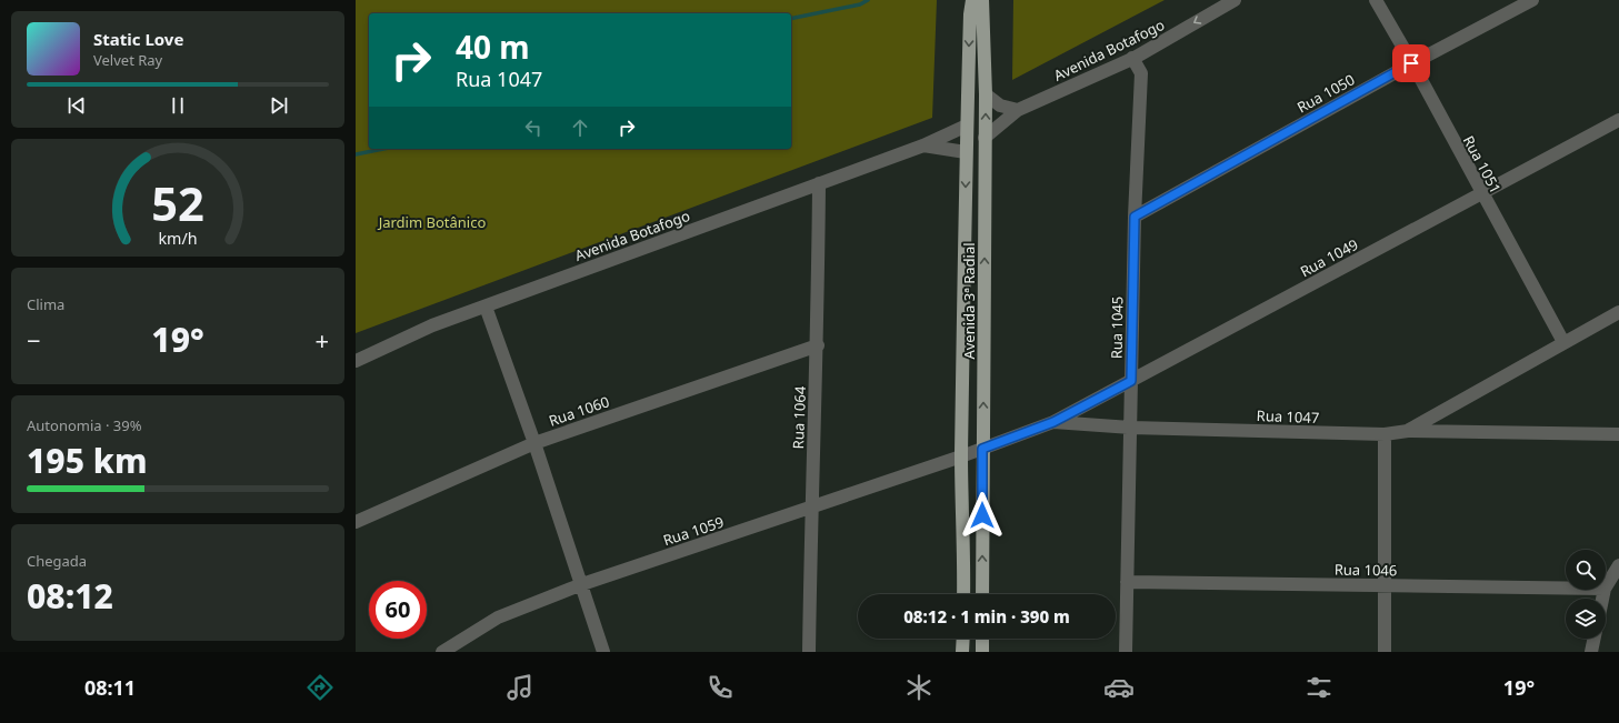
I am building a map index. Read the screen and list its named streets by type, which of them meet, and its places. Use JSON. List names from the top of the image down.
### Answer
{
  "streets": {
    "main road": ["Avenida 3ª Radial"],
    "street": [
      "Avenida Botafogo",
      "Rua 1050",
      "Rua 1051",
      "Rua 1049",
      "Rua 1045",
      "Rua 1060",
      "Rua 1047",
      "Rua 1064",
      "Rua 1059",
      "Rua 1046"
    ]
  },
  "crossings": [
    ["Avenida Botafogo", "Avenida 3ª Radial"],
    ["Avenida Botafogo", "Rua 1045"],
    ["Avenida Botafogo", "Rua 1064"],
    ["Rua 1050", "Rua 1051"],
    ["Rua 1050", "Rua 1045"],
    ["Rua 1051", "Rua 1049"],
    ["Rua 1049", "Rua 1045"],
    ["Rua 1049", "Rua 1047"],
    ["Avenida 3ª Radial", "Rua 1047"],
    ["Avenida 3ª Radial", "Rua 1059"],
    ["Rua 1045", "Rua 1047"],
    ["Rua 1045", "Rua 1046"],
    ["Rua 1060", "Rua 1064"],
    ["Rua 1047", "Rua 1059"],
    ["Rua 1064", "Rua 1059"]
  ],
  "parks": ["Jardim Botânico"],
  "page": {
    "turn": ["40 m", "Rua 1047"],
    "song": ["Static Love", "Velvet Ray"],
    "tile": [
      "Clima",
      ["Autonomia · 39%", "195 km"],
      ["Chegada", "08:12"]
    ],
    "heat": ["−", "19°", "+"],
    "limit": "60",
    "trip": "08:12 · 1 min · 390 m",
    "tabs": ["08:11", "19°"],
    "gauge": ["52", "km/h"]
  }
}
